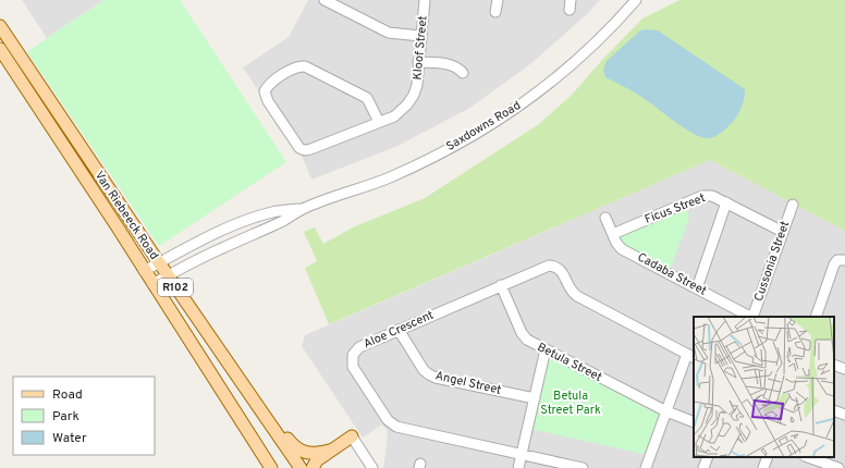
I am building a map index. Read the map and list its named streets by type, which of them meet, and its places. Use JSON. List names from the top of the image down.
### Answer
{
  "streets": {
    "main road": ["Van Riebeeck Road", "R102"],
    "street": [
      "Kloof Street",
      "Saxdowns Road",
      "Ficus Street",
      "Cussonia Street",
      "Cadaba Street",
      "Aloe Crescent",
      "Betula Street",
      "Angel Street"
    ]
  },
  "crossings": [
    ["Saxdowns Road", "Van Riebeeck Road"],
    ["Ficus Street", "Cussonia Street"],
    ["Ficus Street", "Cadaba Street"],
    ["Aloe Crescent", "Betula Street"],
    ["Aloe Crescent", "Angel Street"]
  ],
  "parks": ["Betula Street Park"],
  "legend": ["Road", "Park", "Water"]
}
